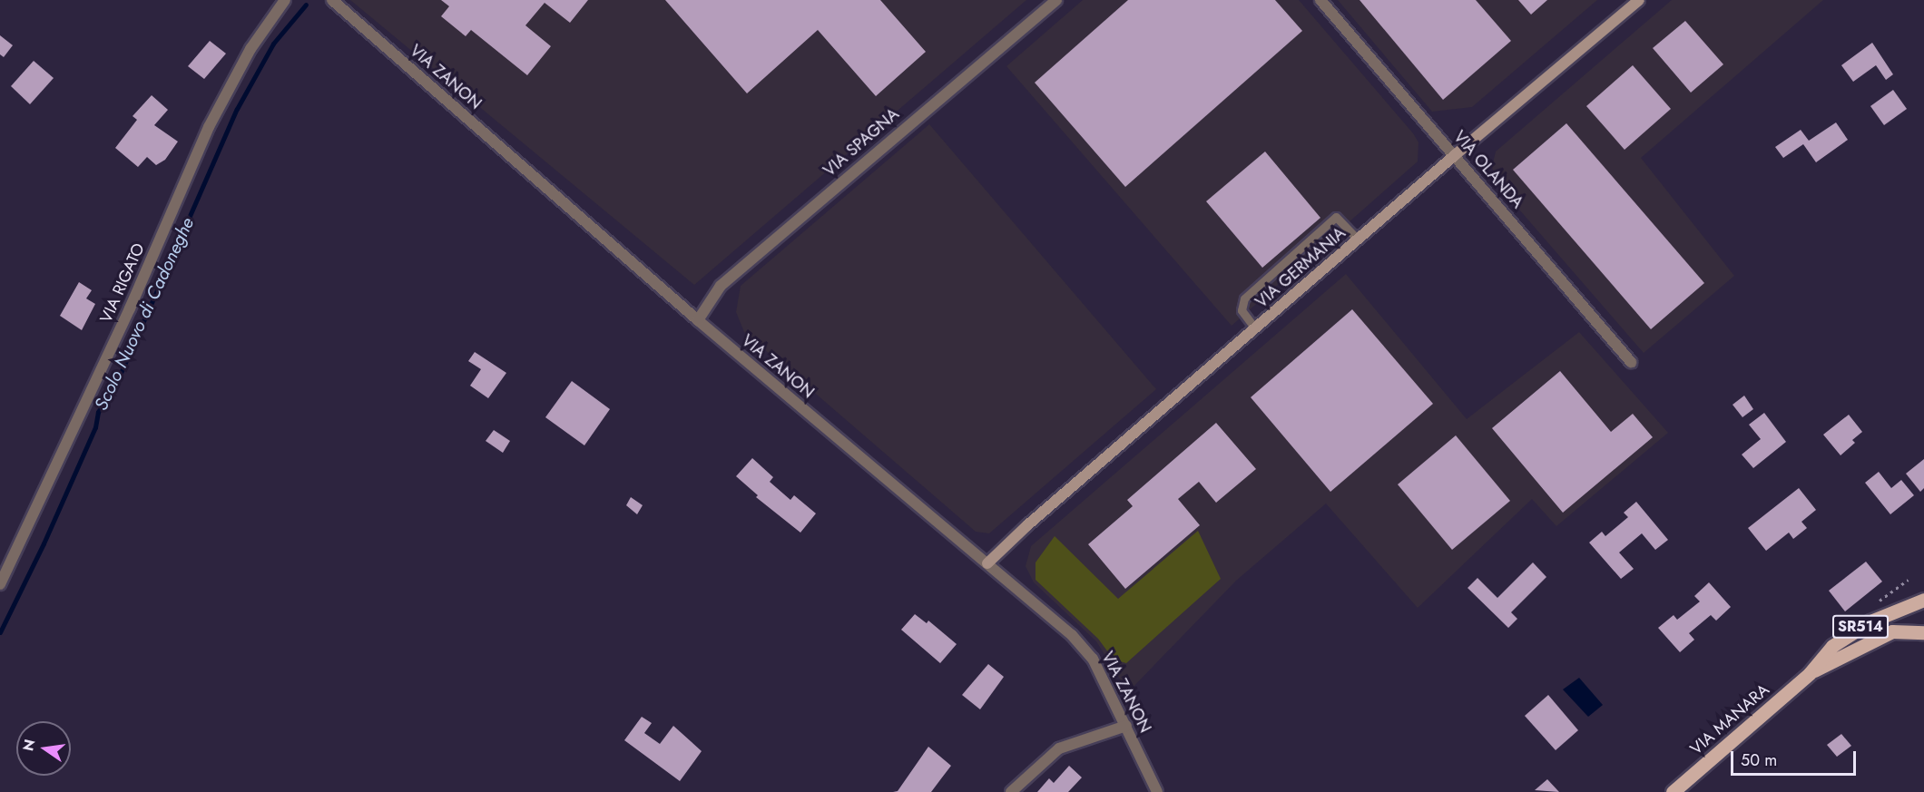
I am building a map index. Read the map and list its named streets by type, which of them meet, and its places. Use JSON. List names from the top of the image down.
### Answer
{
  "streets": {
    "main road": ["SR514", "VIA MANARA"],
    "street": [
      "VIA ZANON",
      "VIA SPAGNA",
      "VIA OLANDA",
      "VIA GERMANIA",
      "VIA RIGATO"
    ]
  },
  "crossings": [
    ["VIA ZANON", "VIA SPAGNA"],
    ["VIA ZANON", "VIA GERMANIA"],
    ["VIA OLANDA", "VIA GERMANIA"]
  ],
  "water": ["Scolo Nuovo di Cadoneghe"],
  "scale_bar": "50 m",
  "north": "left"
}
